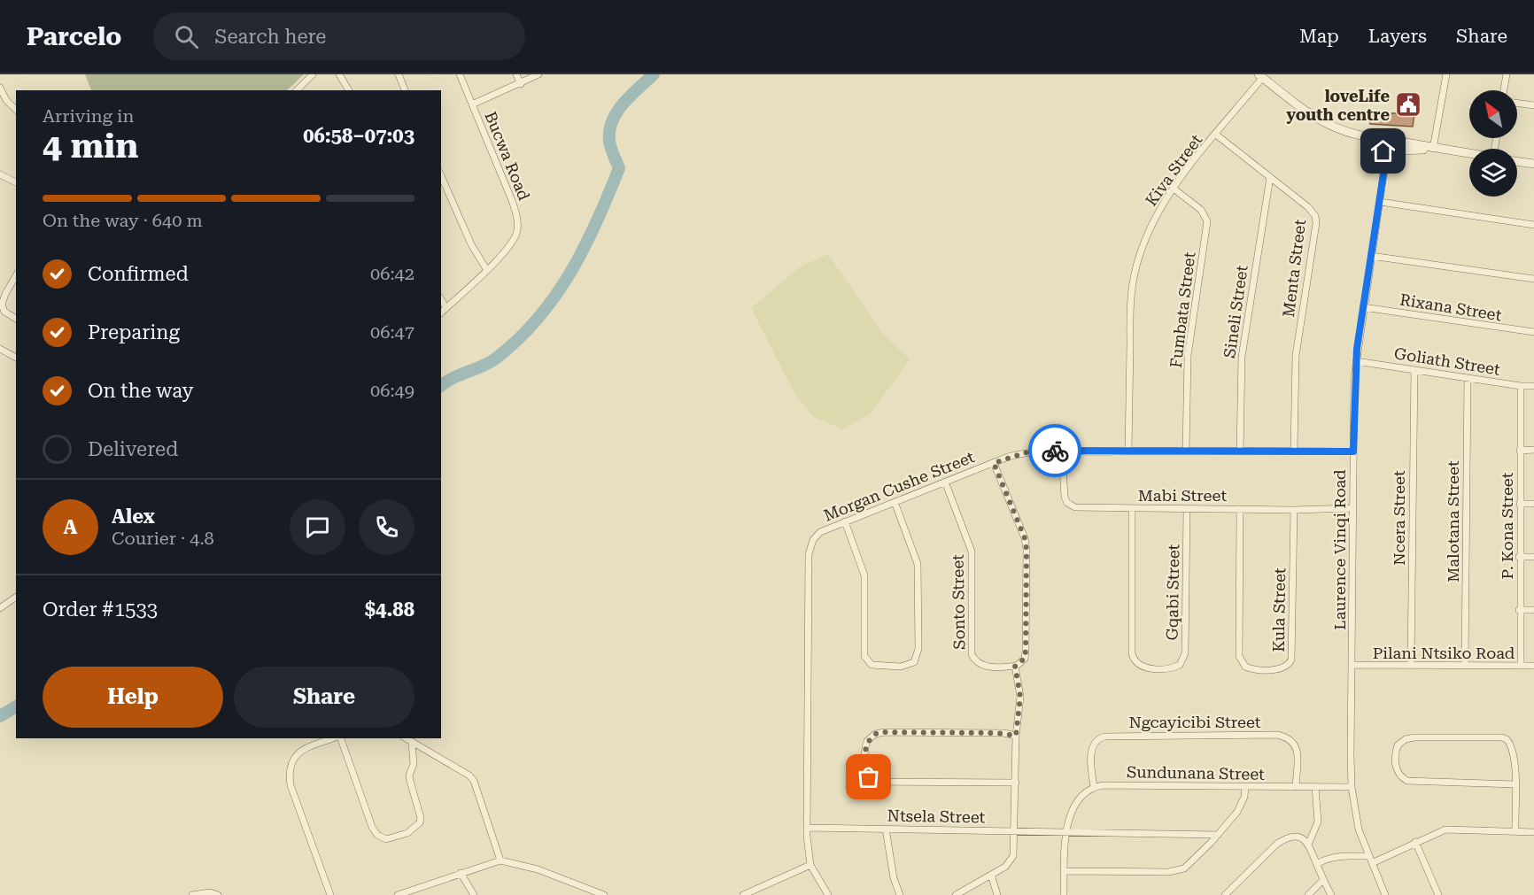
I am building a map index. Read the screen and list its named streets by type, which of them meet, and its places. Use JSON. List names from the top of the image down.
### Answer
{
  "streets": {
    "street": [
      "Bucwa Road",
      "Kiva Street",
      "Menta Street",
      "Rixana Street",
      "Fumbata Street",
      "Sineli Street",
      "Goliath Street",
      "Morgan Cushe Street",
      "Mabi Street",
      "Ncera Street",
      "Malotana Street",
      "P. Kona Street",
      "Laurence Vinqi Road",
      "Gqabi Street",
      "Sonto Street",
      "Kula Street",
      "Pilani Ntsiko Road",
      "Ngcayicibi Street",
      "Sundunana Street",
      "Ntsela Street"
    ]
  },
  "crossings": [
    ["Kiva Street", "Menta Street"],
    ["Kiva Street", "Fumbata Street"],
    ["Kiva Street", "Morgan Cushe Street"],
    ["Menta Street", "Sineli Street"],
    ["Menta Street", "Morgan Cushe Street"],
    ["Rixana Street", "Laurence Vinqi Road"],
    ["Fumbata Street", "Morgan Cushe Street"],
    ["Sineli Street", "Morgan Cushe Street"],
    ["Goliath Street", "Ncera Street"],
    ["Goliath Street", "Malotana Street"],
    ["Goliath Street", "P. Kona Street"],
    ["Goliath Street", "Laurence Vinqi Road"],
    ["Morgan Cushe Street", "Mabi Street"],
    ["Morgan Cushe Street", "Laurence Vinqi Road"],
    ["Morgan Cushe Street", "Sonto Street"],
    ["Morgan Cushe Street", "Ntsela Street"],
    ["Mabi Street", "Laurence Vinqi Road"],
    ["Mabi Street", "Gqabi Street"],
    ["Mabi Street", "Kula Street"],
    ["Ncera Street", "Pilani Ntsiko Road"],
    ["Malotana Street", "Pilani Ntsiko Road"],
    ["P. Kona Street", "Pilani Ntsiko Road"],
    ["Laurence Vinqi Road", "Pilani Ntsiko Road"],
    ["Laurence Vinqi Road", "Sundunana Street"],
    ["Ngcayicibi Street", "Sundunana Street"]
  ],
  "places": {
    "public building": ["loveLife youth centre"]
  },
  "north": "top left",
  "page": {
    "header": "Parcelo",
    "search": "Search here",
    "nav": ["Map", "Layers", "Share"],
    "heading": ["4 min", "Arriving in", "06:58–07:03"],
    "panel": [
      "Alex",
      "Courier · 4.8",
      "Order #1533",
      "$4.88"
    ],
    "bar": "On the way · 640 m",
    "list": [
      ["Confirmed", "06:42"],
      ["Preparing", "06:47"],
      ["On the way", "06:49"],
      "Delivered"
    ],
    "round": "A",
    "buttons": ["Help", "Share"]
  }
}
